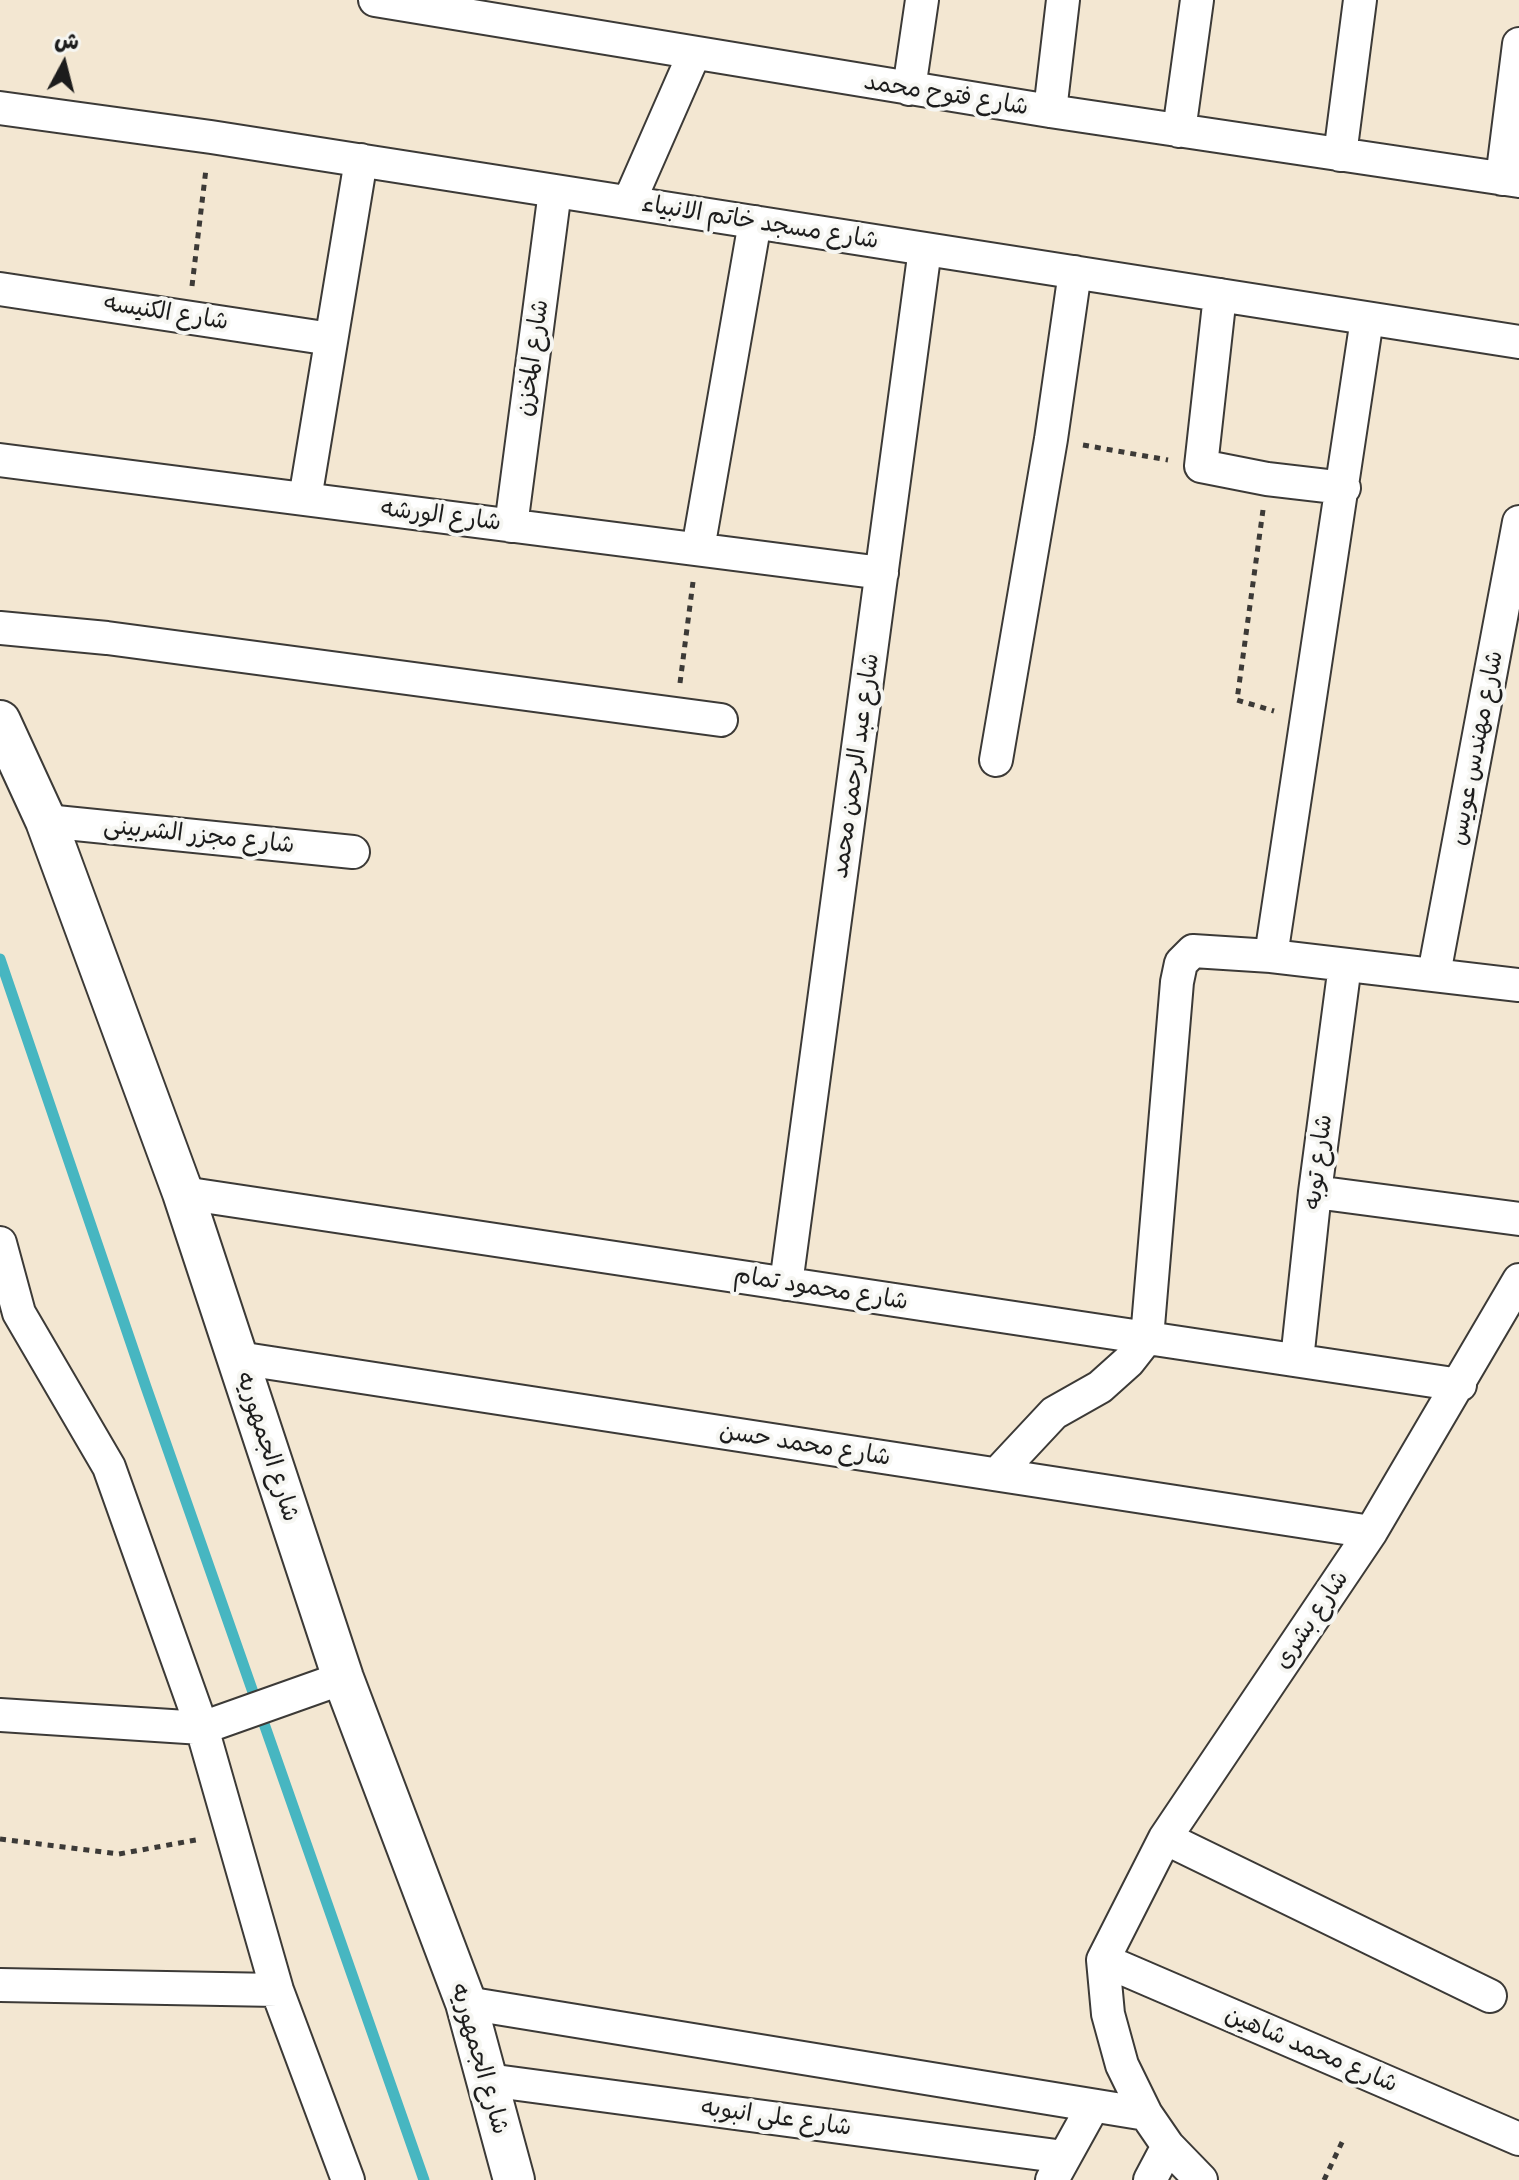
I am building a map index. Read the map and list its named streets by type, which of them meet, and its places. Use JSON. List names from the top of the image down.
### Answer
{
  "streets": {
    "street": [
      "شارع فتوح محمد",
      "شارع مسجد خاتم الانبياء",
      "شارع الكنيسه",
      "شارع المخزن",
      "شارع الورشه",
      "شارع مهندس عويس",
      "شارع عبد الرحمن محمد",
      "شارع مجزر الشربينى",
      "شارع توبه",
      "شارع محمود تمام",
      "شارع محمد حسن",
      "شارع الجمهوريه",
      "شارع بشرى",
      "شارع محمد شاهين",
      "شارع على انبوبه"
    ]
  },
  "crossings": [
    ["شارع مسجد خاتم الانبياء", "شارع المخزن"],
    ["شارع مسجد خاتم الانبياء", "شارع عبد الرحمن محمد"],
    ["شارع المخزن", "شارع الورشه"],
    ["شارع الورشه", "شارع عبد الرحمن محمد"],
    ["شارع عبد الرحمن محمد", "شارع محمود تمام"],
    ["شارع مجزر الشربينى", "شارع الجمهوريه"],
    ["شارع توبه", "شارع محمود تمام"],
    ["شارع محمود تمام", "شارع الجمهوريه"],
    ["شارع محمود تمام", "شارع بشرى"],
    ["شارع محمد حسن", "شارع الجمهوريه"],
    ["شارع محمد حسن", "شارع بشرى"],
    ["شارع الجمهوريه", "شارع على انبوبه"],
    ["شارع بشرى", "شارع محمد شاهين"]
  ],
  "north": "top"
}
